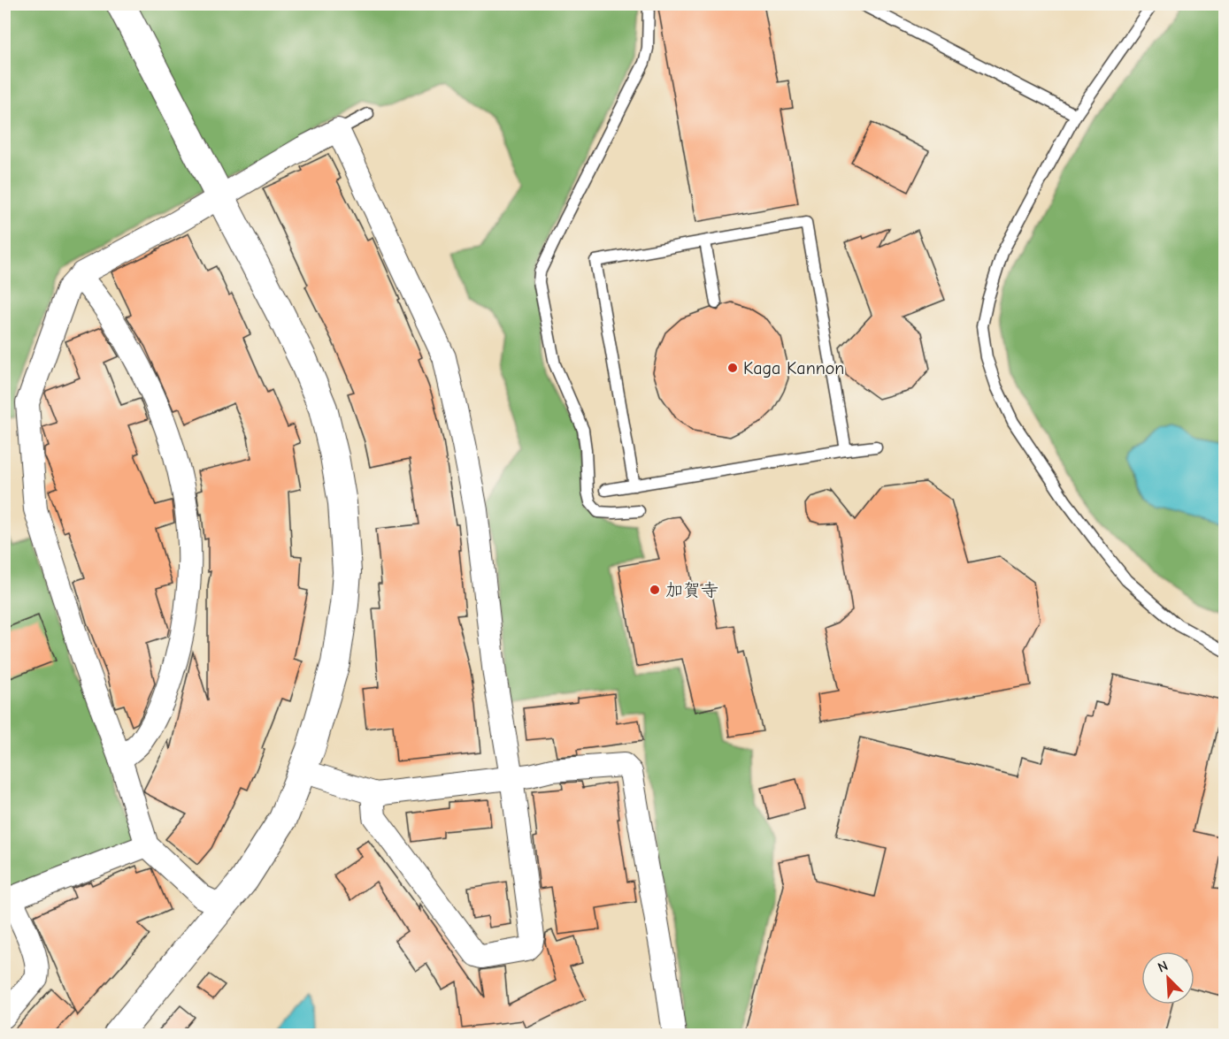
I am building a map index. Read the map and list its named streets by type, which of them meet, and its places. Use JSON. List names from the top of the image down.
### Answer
{
  "places": ["Kaga Kannon", "加賀寺"],
  "north": "top left"
}
